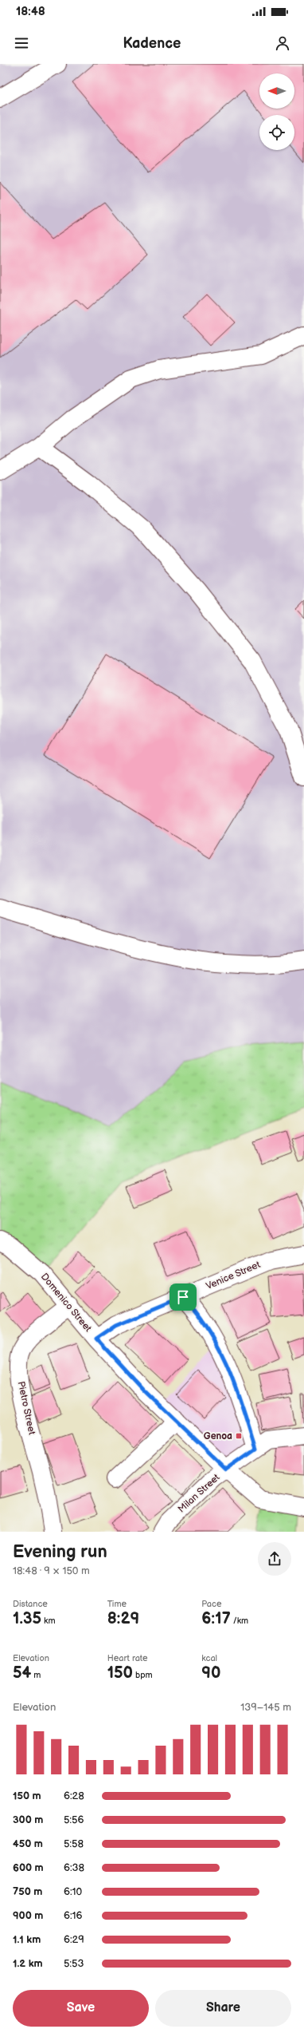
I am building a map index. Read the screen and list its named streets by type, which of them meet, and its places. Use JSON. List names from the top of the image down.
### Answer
{
  "streets": {
    "street": [
      "Venice Street",
      "Domenico Street",
      "Pietro Street",
      "Milan Street"
    ]
  },
  "crossings": [
    ["Venice Street", "Domenico Street"],
    ["Domenico Street", "Pietro Street"],
    ["Domenico Street", "Milan Street"]
  ],
  "places": {
    "transit": ["Genoa"]
  },
  "north": "left",
  "page": {
    "status": "18:48",
    "header": "Kadence",
    "heading": ["Evening run", "18:48 · 9 × 150 m"],
    "stats": [
      ["Distance", "1.35 km"],
      ["Time", "8:29"],
      ["Pace", "6:17 /km"],
      ["Elevation", "54 m"],
      ["Heart rate", "150 bpm"],
      ["kcal", "90"]
    ],
    "chart": ["Elevation", "139–145 m"],
    "list": [
      {
        "name": "150 m",
        "note": "6:28"
      },
      {
        "name": "300 m",
        "note": "5:56"
      },
      {
        "name": "450 m",
        "note": "5:58"
      },
      {
        "name": "600 m",
        "note": "6:38"
      },
      {
        "name": "750 m",
        "note": "6:10"
      },
      {
        "name": "900 m",
        "note": "6:16"
      },
      {
        "name": "1.1 km",
        "note": "6:29"
      },
      {
        "name": "1.2 km",
        "note": "5:53"
      }
    ],
    "buttons": ["Save", "Share"]
  }
}
